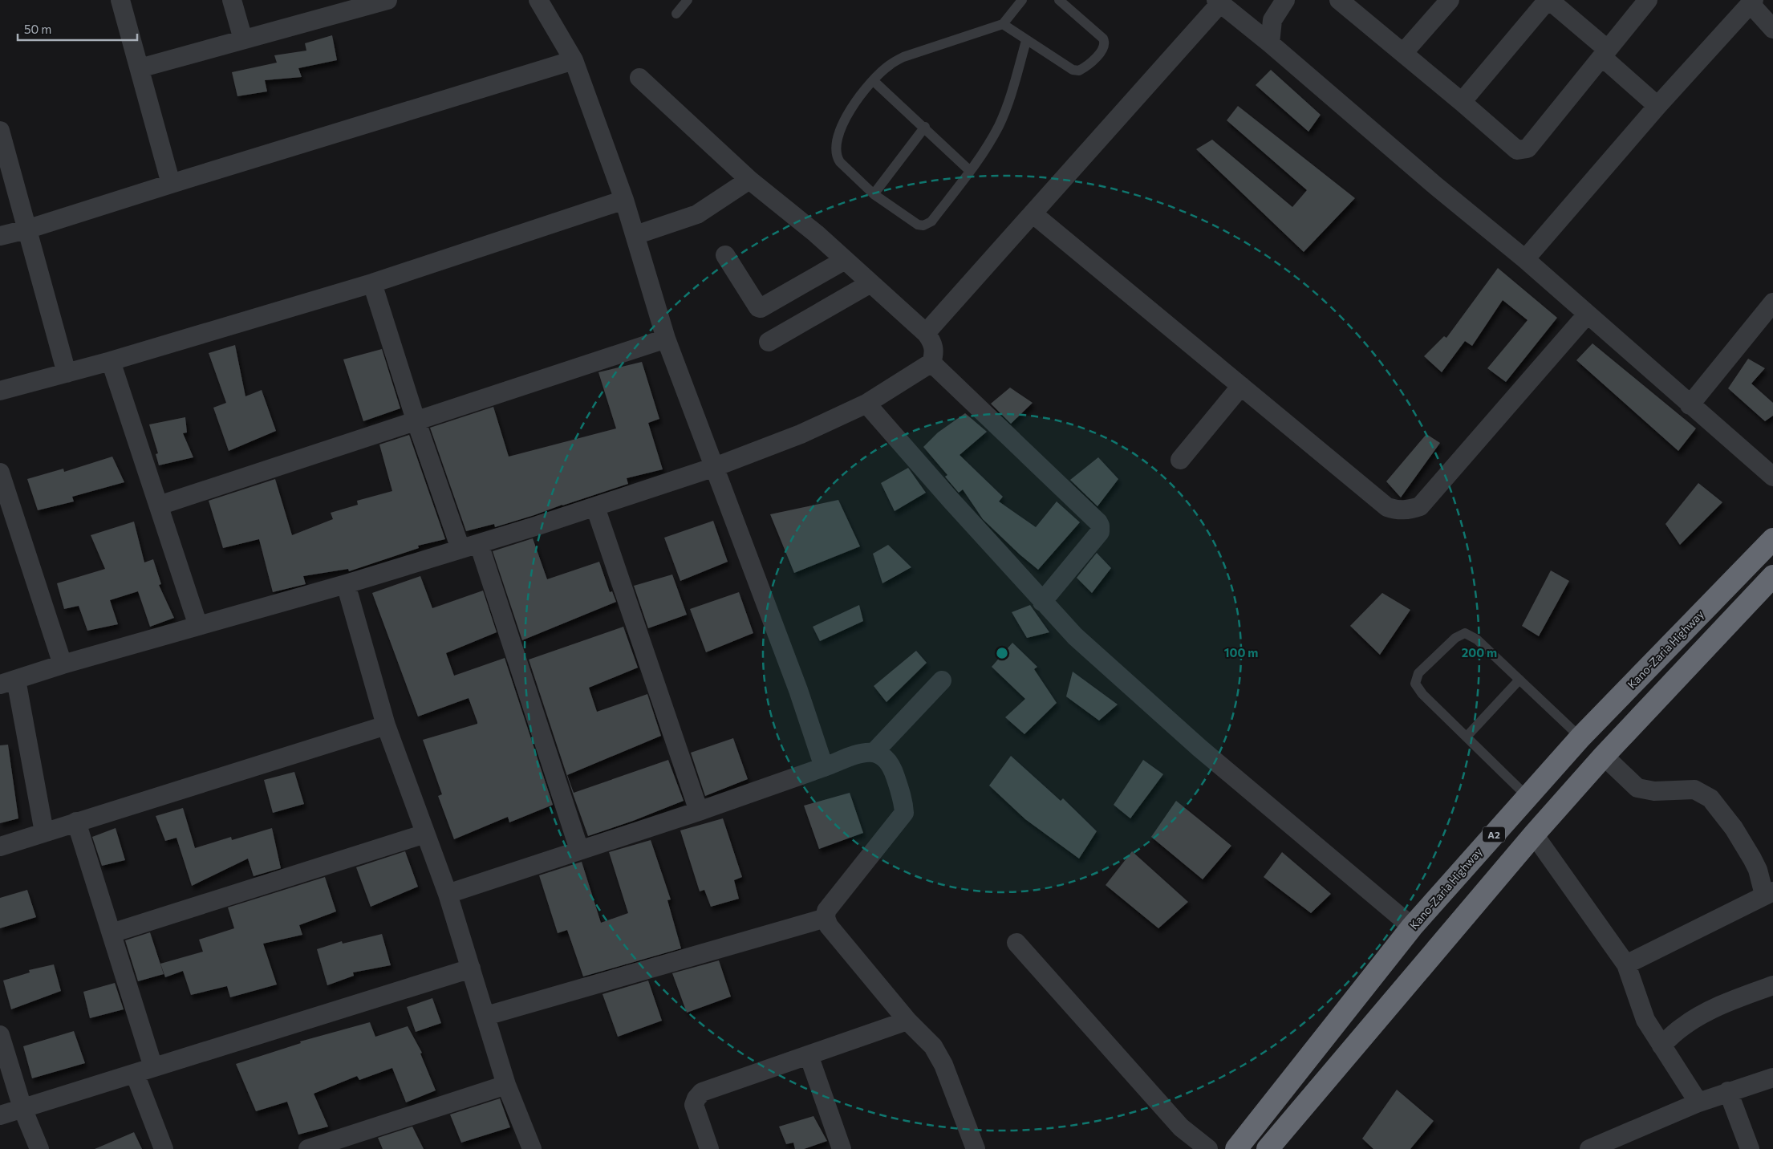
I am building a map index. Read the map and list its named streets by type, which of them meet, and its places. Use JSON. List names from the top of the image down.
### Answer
{
  "streets": {
    "highway": ["Kano-Zaria Highway", "A2"]
  },
  "scale_bar": "50 m",
  "rings": ["100 m", "200 m"]
}
